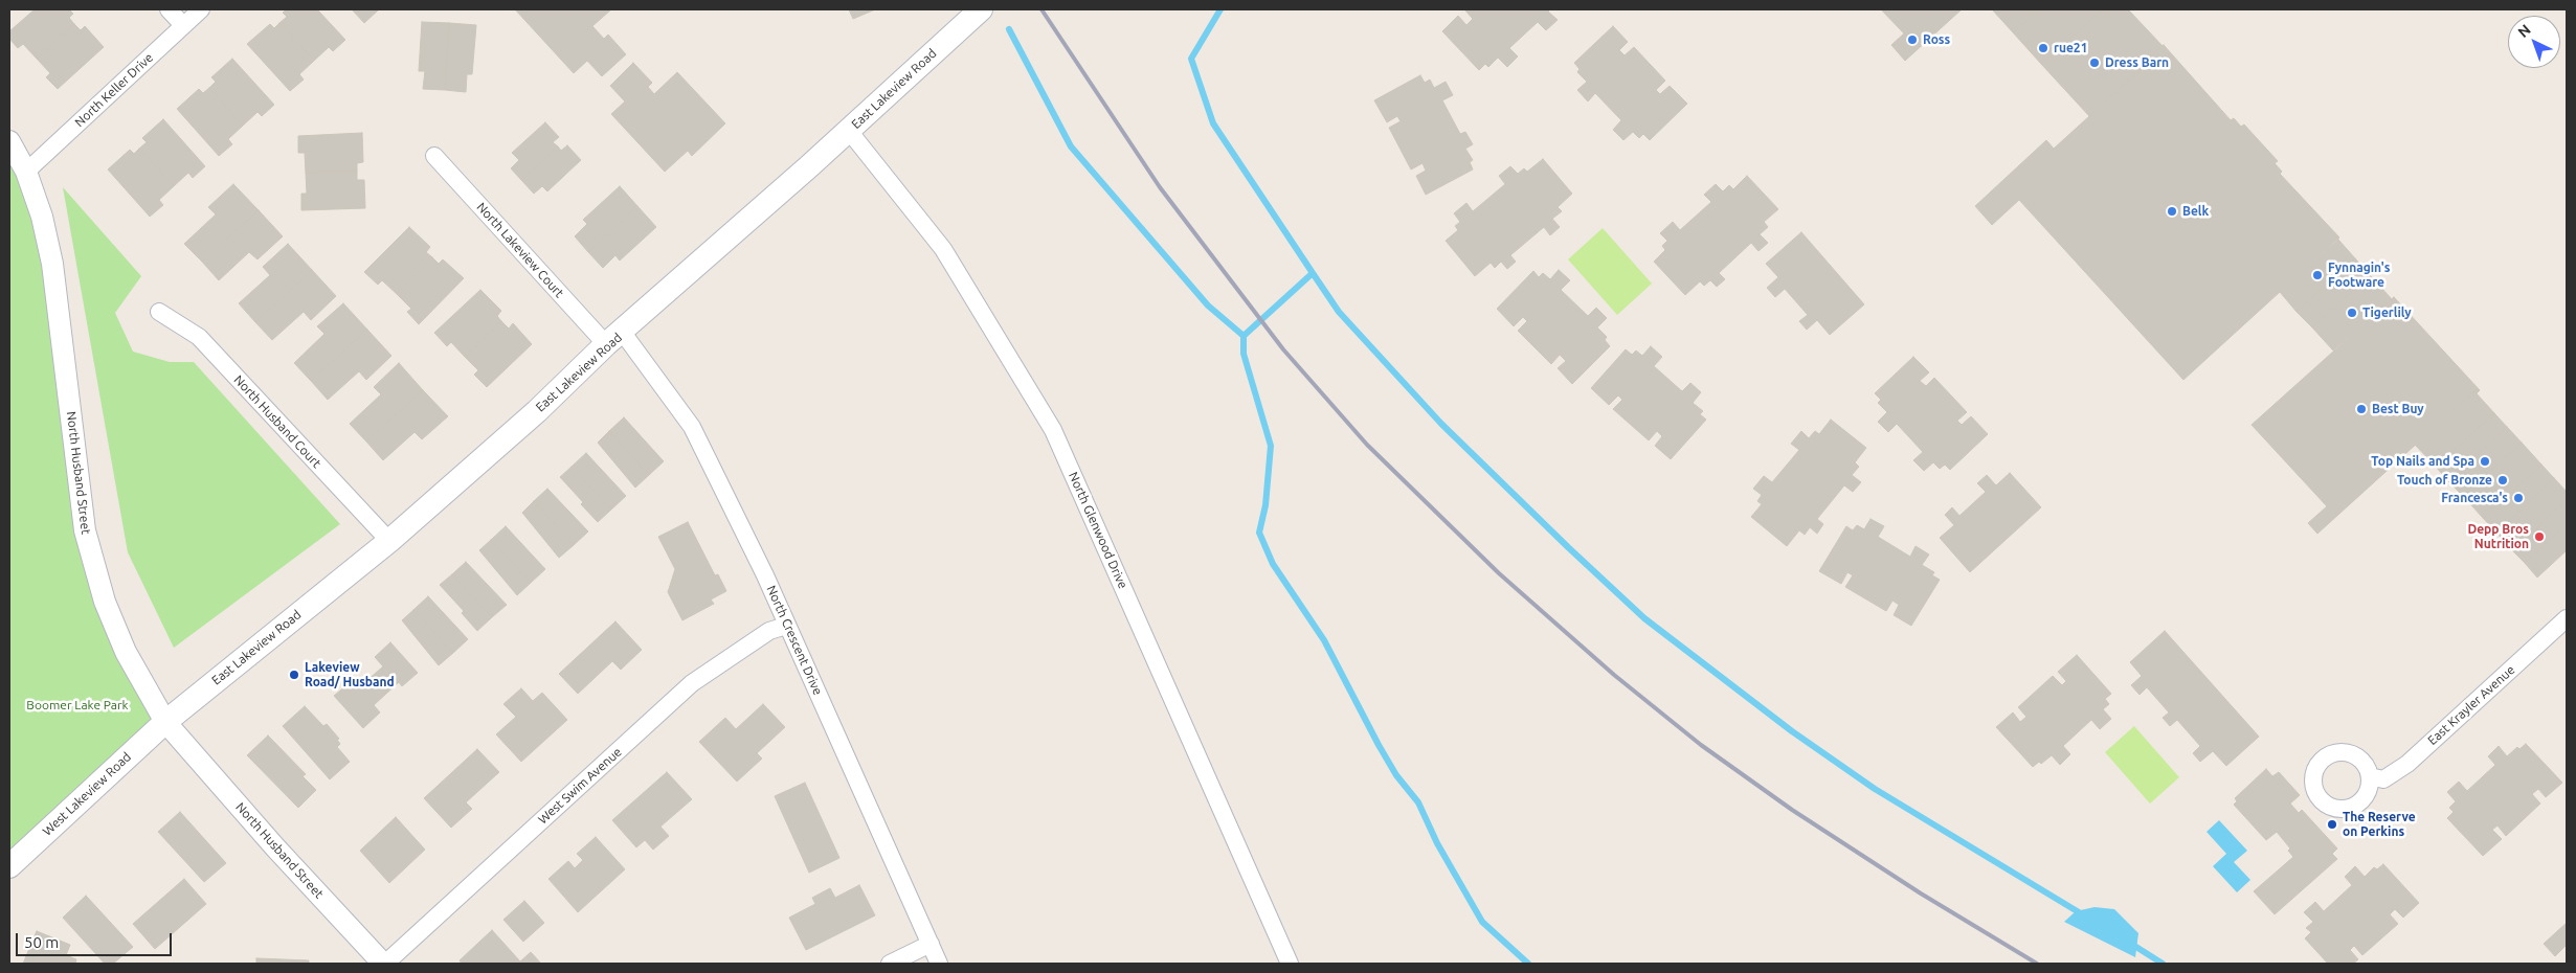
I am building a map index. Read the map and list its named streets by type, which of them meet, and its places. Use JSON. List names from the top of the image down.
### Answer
{
  "streets": {
    "main road": ["East Lakeview Road", "West Lakeview Road"],
    "street": [
      "North Keller Drive",
      "North Lakeview Court",
      "North Husband Court",
      "North Husband Street",
      "North Glenwood Drive",
      "North Crescent Drive",
      "East Krayler Avenue",
      "West Swim Avenue"
    ]
  },
  "crossings": [
    ["East Lakeview Road", "North Lakeview Court"],
    ["East Lakeview Road", "North Husband Court"],
    ["East Lakeview Road", "North Husband Street"],
    ["East Lakeview Road", "North Glenwood Drive"],
    ["East Lakeview Road", "North Crescent Drive"],
    ["East Lakeview Road", "West Lakeview Road"],
    ["North Keller Drive", "North Husband Street"],
    ["North Lakeview Court", "North Crescent Drive"],
    ["North Husband Street", "West Swim Avenue"],
    ["North Husband Street", "West Lakeview Road"],
    ["North Crescent Drive", "West Swim Avenue"]
  ],
  "parks": ["Boomer Lake Park"],
  "places": [
    "Ross",
    "rue21",
    "Dress Barn",
    "Belk",
    "Fynnagin's Footware",
    "Tigerlily",
    "Best Buy",
    "Top Nails and Spa",
    "Touch of Bronze",
    "Francesca's",
    "Depp Bros Nutrition",
    "Lakeview Road/ Husband",
    "The Reserve on Perkins"
  ],
  "scale_bar": "50 m",
  "north": "top left"
}
